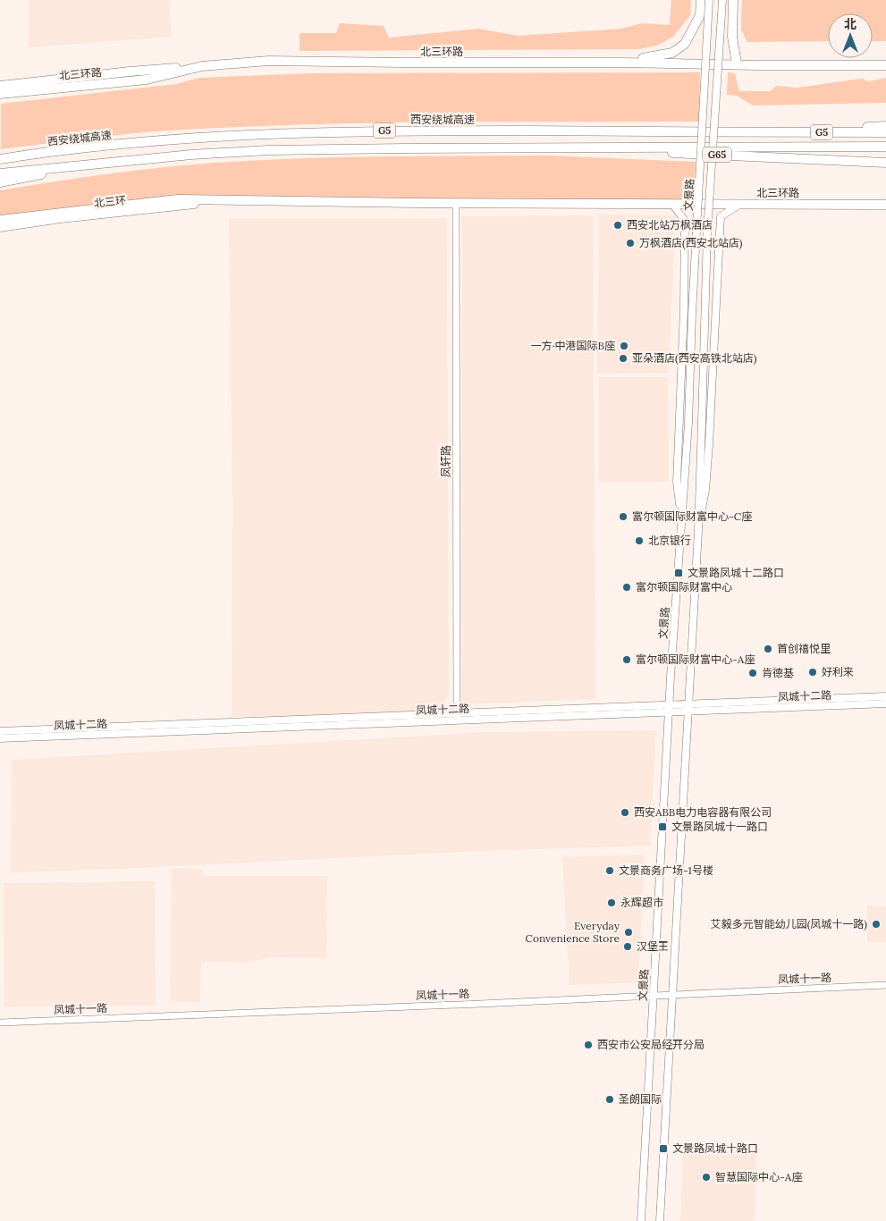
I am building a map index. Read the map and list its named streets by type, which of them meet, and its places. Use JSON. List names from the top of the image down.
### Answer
{
  "streets": {
    "highway": [
      "北三环路",
      "西安绕城高速",
      "G5",
      "G65",
      "北三环"
    ],
    "main road": ["文景路", "凤城十二路"],
    "street": ["凤轩路", "凤城十一路"]
  },
  "crossings": [
    ["北三环路", "北三环"],
    ["北三环路", "凤轩路"],
    ["G5", "G65"],
    ["文景路", "凤城十二路"],
    ["文景路", "凤城十一路"],
    ["凤轩路", "凤城十二路"]
  ],
  "places": {
    "other": [
      "西安北站万枫酒店",
      "万枫酒店(西安北站店)",
      "一方·中港国际B座",
      "亚朵酒店(西安高铁北站店)",
      "富尔顿国际财富中心-C座",
      "北京银行",
      "富尔顿国际财富中心",
      "首创禧悦里",
      "富尔顿国际财富中心-A座",
      "好利来",
      "肯德基",
      "西安ABB电力电容器有限公司",
      "文景商务广场-1号楼",
      "永辉超市",
      "艾毅多元智能幼儿园(凤城十一路)",
      "Everyday Convenience Store",
      "汉堡王",
      "西安市公安局经开分局",
      "圣朗国际",
      "智慧国际中心-A座"
    ],
    "transit": ["文景路凤城十二路口", "文景路凤城十一路口", "文景路凤城十路口"]
  },
  "north": "top"
}
